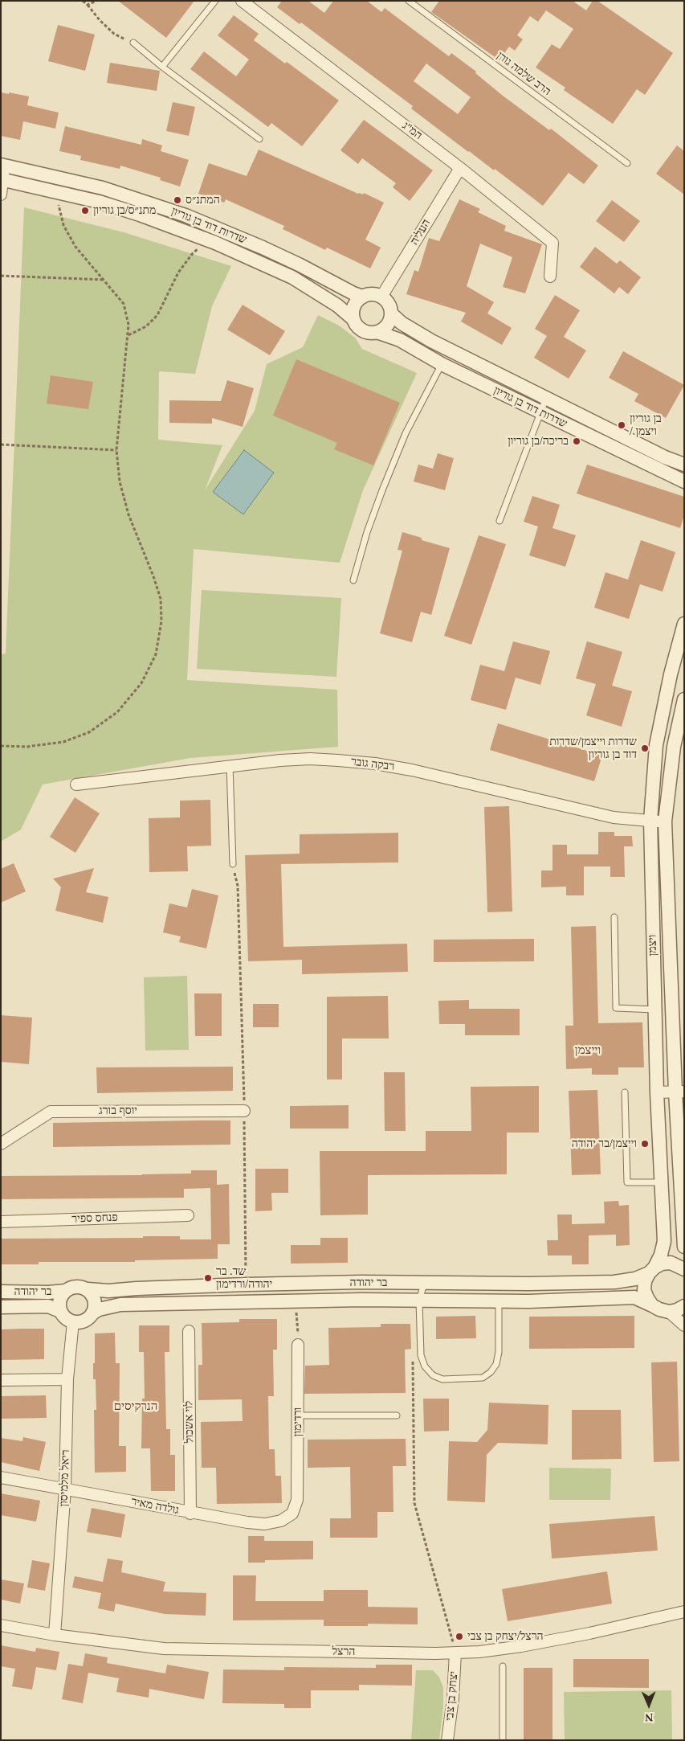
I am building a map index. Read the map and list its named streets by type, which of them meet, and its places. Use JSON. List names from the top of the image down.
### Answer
{
  "streets": {
    "street": [
      "המ\"ג",
      "שדרות דוד בן גוריון",
      "העליה",
      "רבקה גובר",
      "ויצמן",
      "יוסף בורג",
      "פנחס ספיר",
      "בר יהודה",
      "לוי אשכול",
      "ורדימון",
      "ריאל מלמיסון",
      "גולדה מאיר",
      "הרצל",
      "יצחק בן צבי"
    ],
    "lane": ["הרב שלמה גורן"]
  },
  "crossings": [
    ["המ\"ג", "העליה"],
    ["שדרות דוד בן גוריון", "העליה"],
    ["רבקה גובר", "ויצמן"],
    ["ויצמן", "בר יהודה"],
    ["בר יהודה", "ריאל מלמיסון"],
    ["לוי אשכול", "גולדה מאיר"],
    ["ורדימון", "גולדה מאיר"],
    ["ריאל מלמיסון", "גולדה מאיר"],
    ["ריאל מלמיסון", "הרצל"],
    ["הרצל", "יצחק בן צבי"]
  ],
  "districts": ["וייצמן", "הנרקיסים"],
  "places": [
    "המתנ״ס",
    "מתנ״ס/בן גוריון",
    "בן גוריון / ויצמן",
    "בריכה/בן גוריון",
    "שדרות וייצמן/שדרות דוד בן גוריון",
    "וייצמן/בר יהודה",
    "שד. בר יהודה/ורדימון",
    "הרצל/יצחק בן צבי"
  ],
  "north": "bottom"
}
